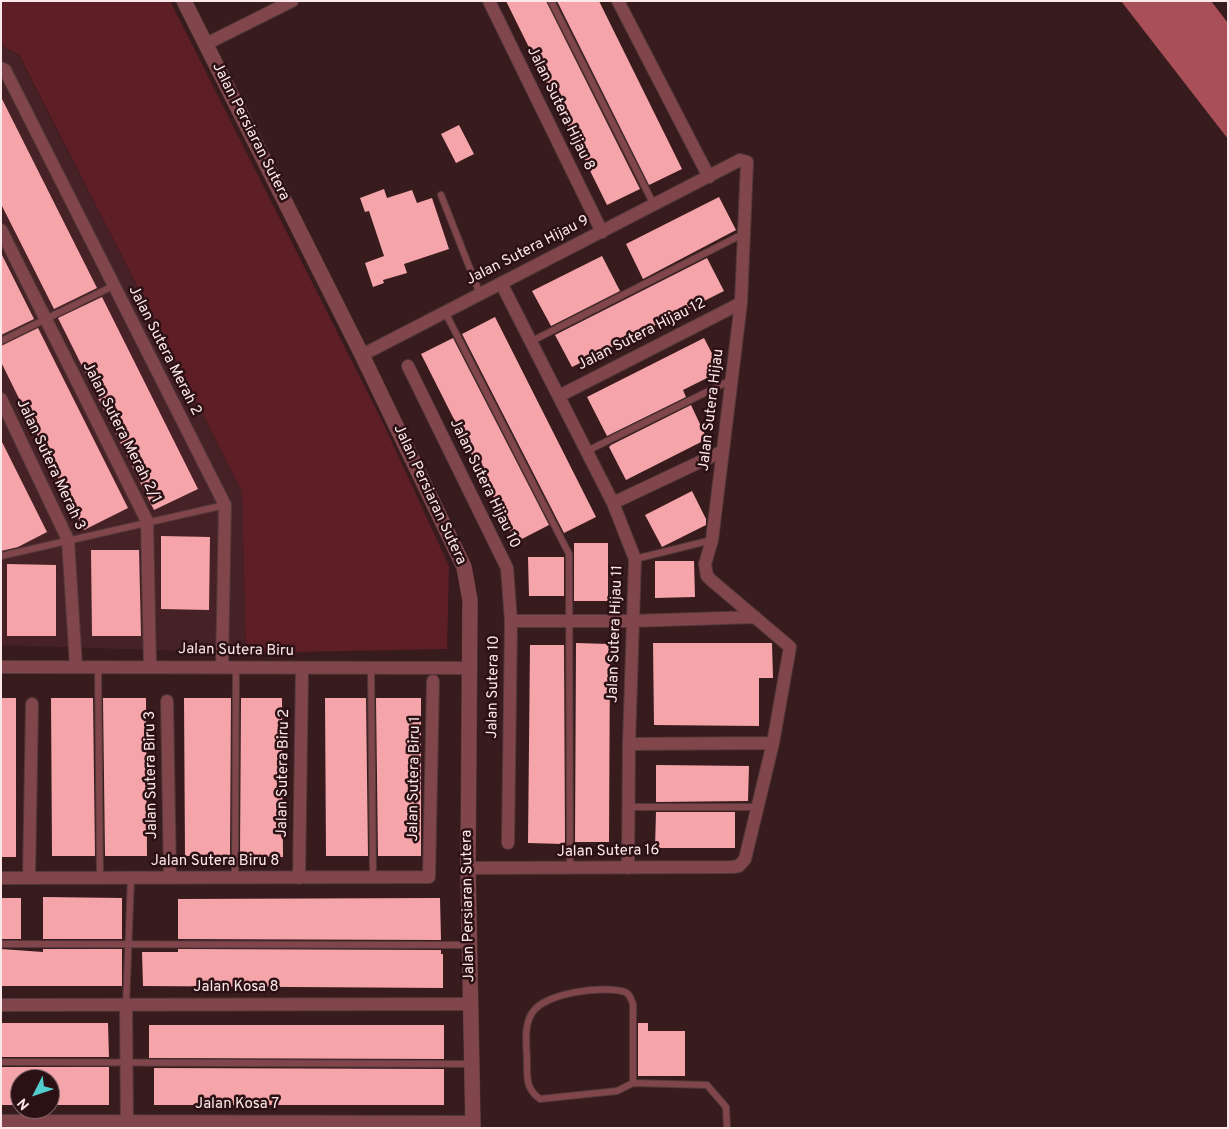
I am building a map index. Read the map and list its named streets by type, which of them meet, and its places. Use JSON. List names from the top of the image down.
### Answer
{
  "streets": {
    "street": [
      "Jalan Sutera Hijau 8",
      "Jalan Persiaran Sutera",
      "Jalan Sutera Hijau 9",
      "Jalan Sutera Hijau 12",
      "Jalan Sutera Merah 2",
      "Jalan Sutera Hijau",
      "Jalan Sutera Merah 2/1",
      "Jalan Sutera Merah 3",
      "Jalan Sutera Hijau 10",
      "Jalan Sutera Hijau 11",
      "Jalan Sutera Biru",
      "Jalan Sutera 10",
      "Jalan Sutera Biru 2",
      "Jalan Sutera Biru 3",
      "Jalan Sutera Biru 1",
      "Jalan Sutera 16",
      "Jalan Sutera Biru 8",
      "Jalan Kosa 8",
      "Jalan Kosa 7"
    ]
  },
  "crossings": [
    ["Jalan Sutera Hijau 8", "Jalan Sutera Hijau 9"],
    ["Jalan Persiaran Sutera", "Jalan Sutera Hijau 9"],
    ["Jalan Persiaran Sutera", "Jalan Sutera Biru"],
    ["Jalan Persiaran Sutera", "Jalan Sutera 16"],
    ["Jalan Persiaran Sutera", "Jalan Kosa 8"],
    ["Jalan Persiaran Sutera", "Jalan Kosa 7"],
    ["Jalan Sutera Hijau 9", "Jalan Sutera Hijau"],
    ["Jalan Sutera Hijau 9", "Jalan Sutera Hijau 11"],
    ["Jalan Sutera Hijau 12", "Jalan Sutera Hijau"],
    ["Jalan Sutera Hijau 12", "Jalan Sutera Hijau 11"],
    ["Jalan Sutera Merah 2", "Jalan Sutera Biru"],
    ["Jalan Sutera Hijau", "Jalan Sutera 10"],
    ["Jalan Sutera Hijau", "Jalan Sutera 16"],
    ["Jalan Sutera Merah 2/1", "Jalan Sutera Biru"],
    ["Jalan Sutera Merah 3", "Jalan Sutera Biru"],
    ["Jalan Sutera Hijau 10", "Jalan Sutera 10"],
    ["Jalan Sutera Hijau 11", "Jalan Sutera 10"],
    ["Jalan Sutera Hijau 11", "Jalan Sutera 16"],
    ["Jalan Sutera Biru", "Jalan Sutera Biru 2"],
    ["Jalan Sutera Biru 2", "Jalan Sutera Biru 8"],
    ["Jalan Sutera Biru 3", "Jalan Sutera Biru 8"],
    ["Jalan Sutera Biru 1", "Jalan Sutera Biru 8"]
  ],
  "north": "bottom left"
}
